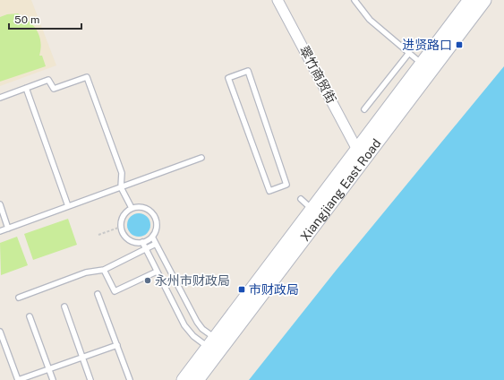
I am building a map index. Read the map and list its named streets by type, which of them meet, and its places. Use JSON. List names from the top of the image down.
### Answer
{
  "streets": {
    "main road": ["Xiangjiang East Road"],
    "street": ["翠竹商贸街"]
  },
  "crossings": [
    ["翠竹商贸街", "Xiangjiang East Road"]
  ],
  "places": {
    "transit": ["进贤路口", "市财政局"],
    "other": ["永州市财政局"]
  },
  "scale_bar": "50 m"
}
